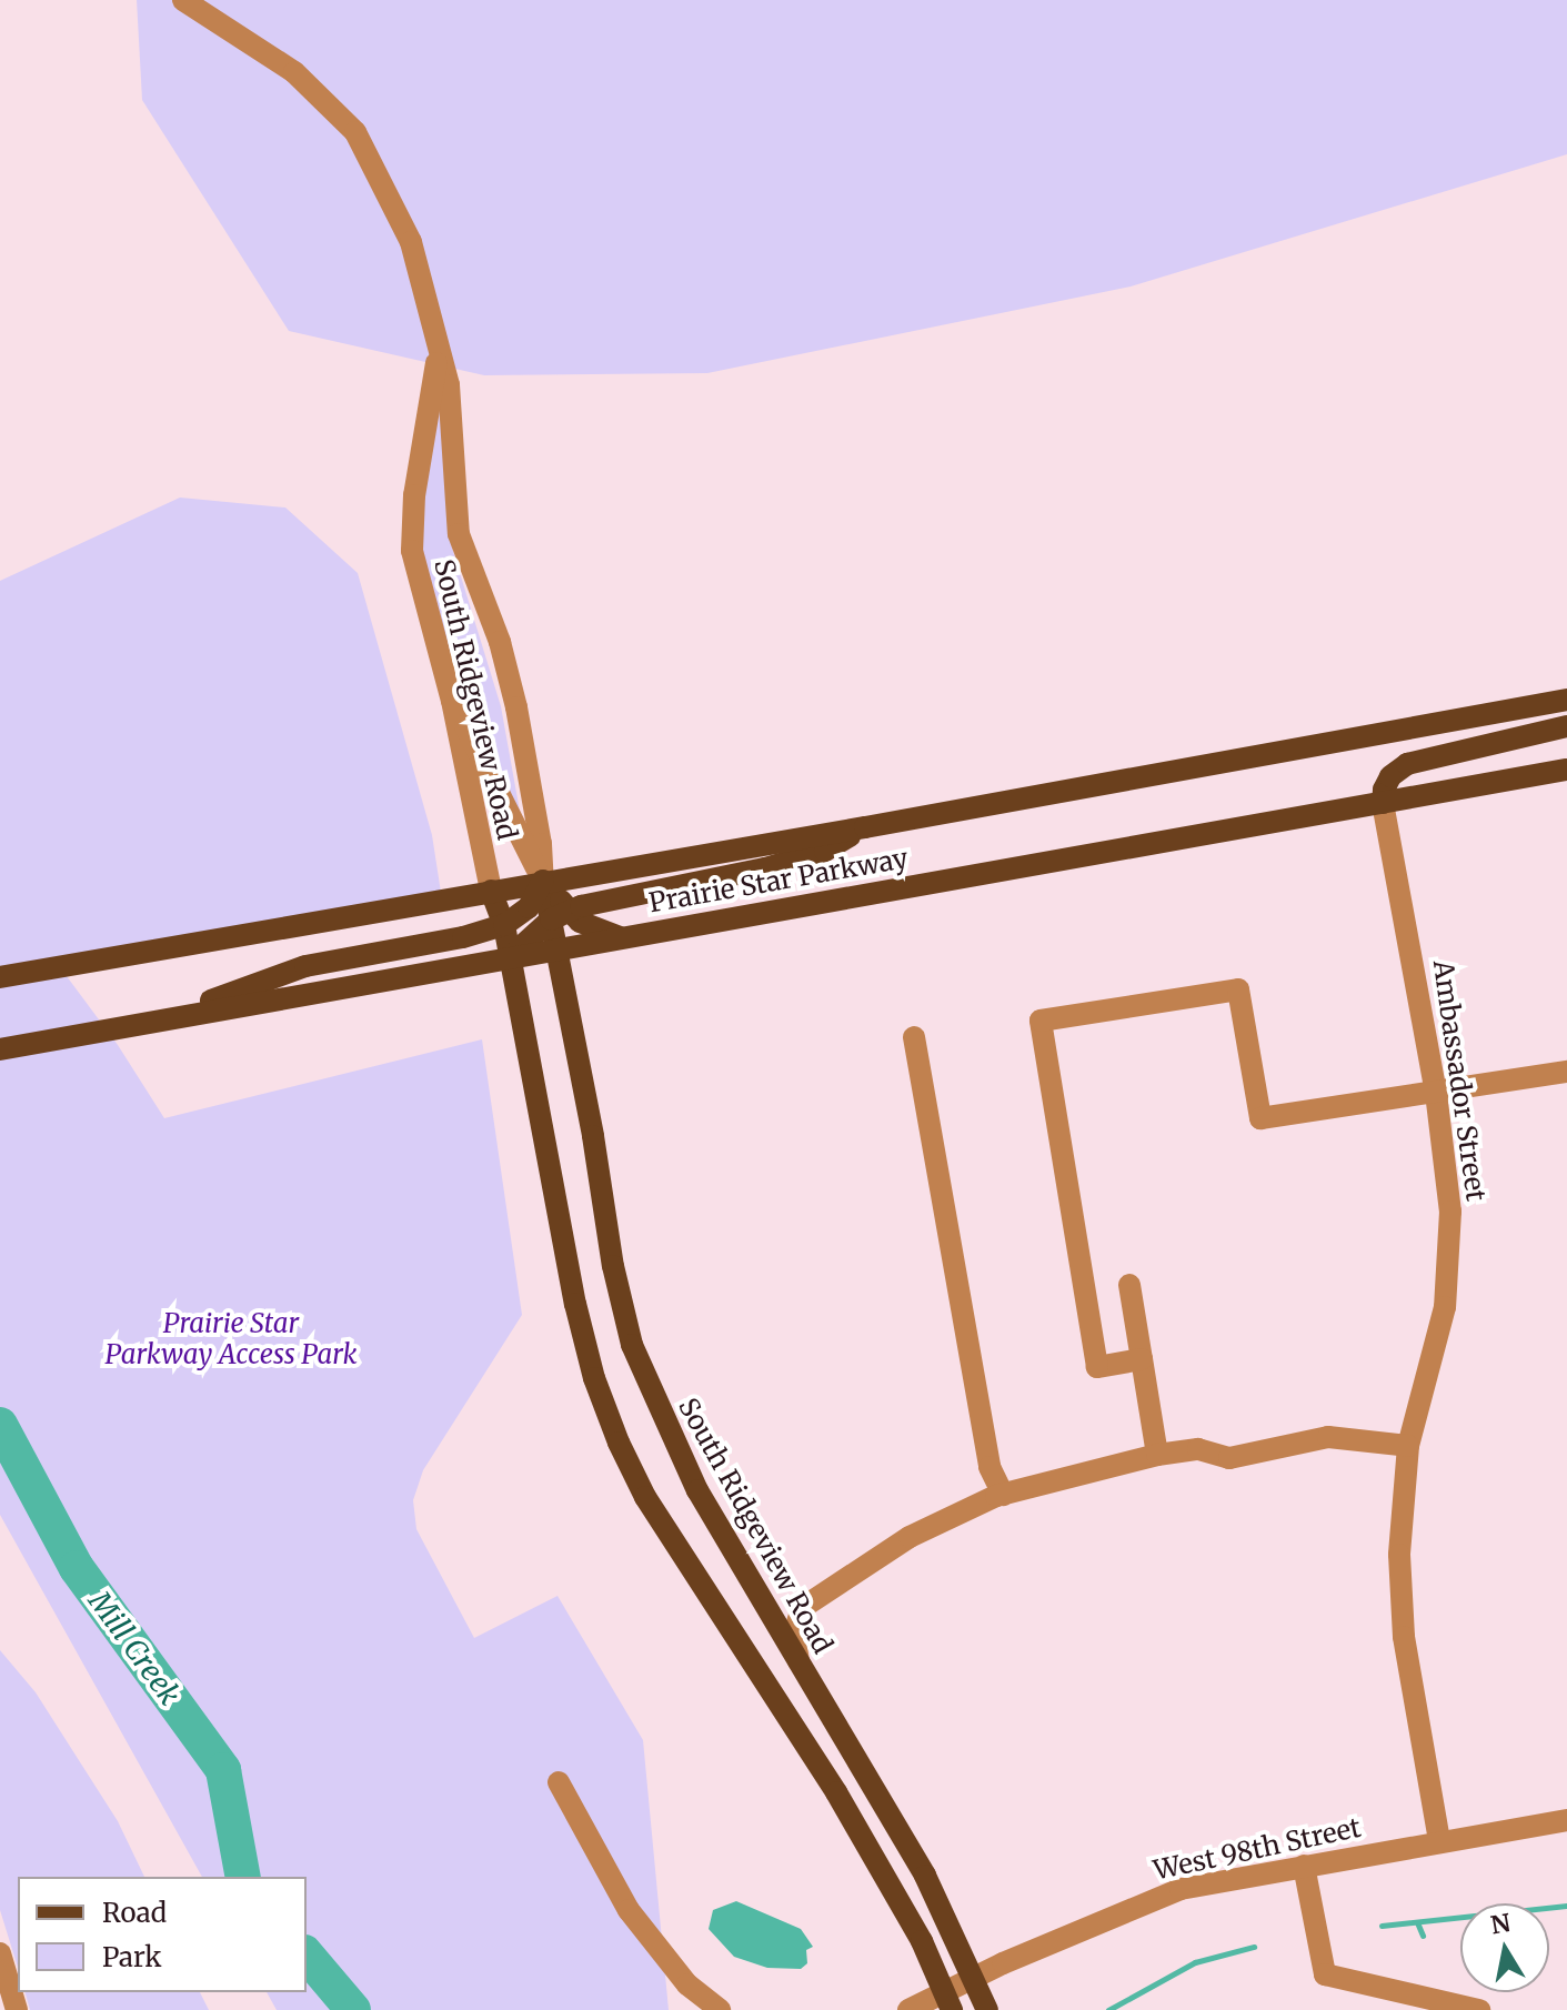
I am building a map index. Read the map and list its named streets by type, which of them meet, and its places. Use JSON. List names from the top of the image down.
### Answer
{
  "streets": {
    "main road": ["South Ridgeview Road", "Prairie Star Parkway"],
    "street": ["Ambassador Street", "West 98th Street"]
  },
  "crossings": [
    ["South Ridgeview Road", "Prairie Star Parkway"],
    ["South Ridgeview Road", "West 98th Street"],
    ["Prairie Star Parkway", "Ambassador Street"],
    ["Ambassador Street", "West 98th Street"]
  ],
  "water": ["Mill Creek"],
  "parks": ["Prairie Star Parkway Access Park"],
  "legend": ["Road", "Park"],
  "north": "top"
}
